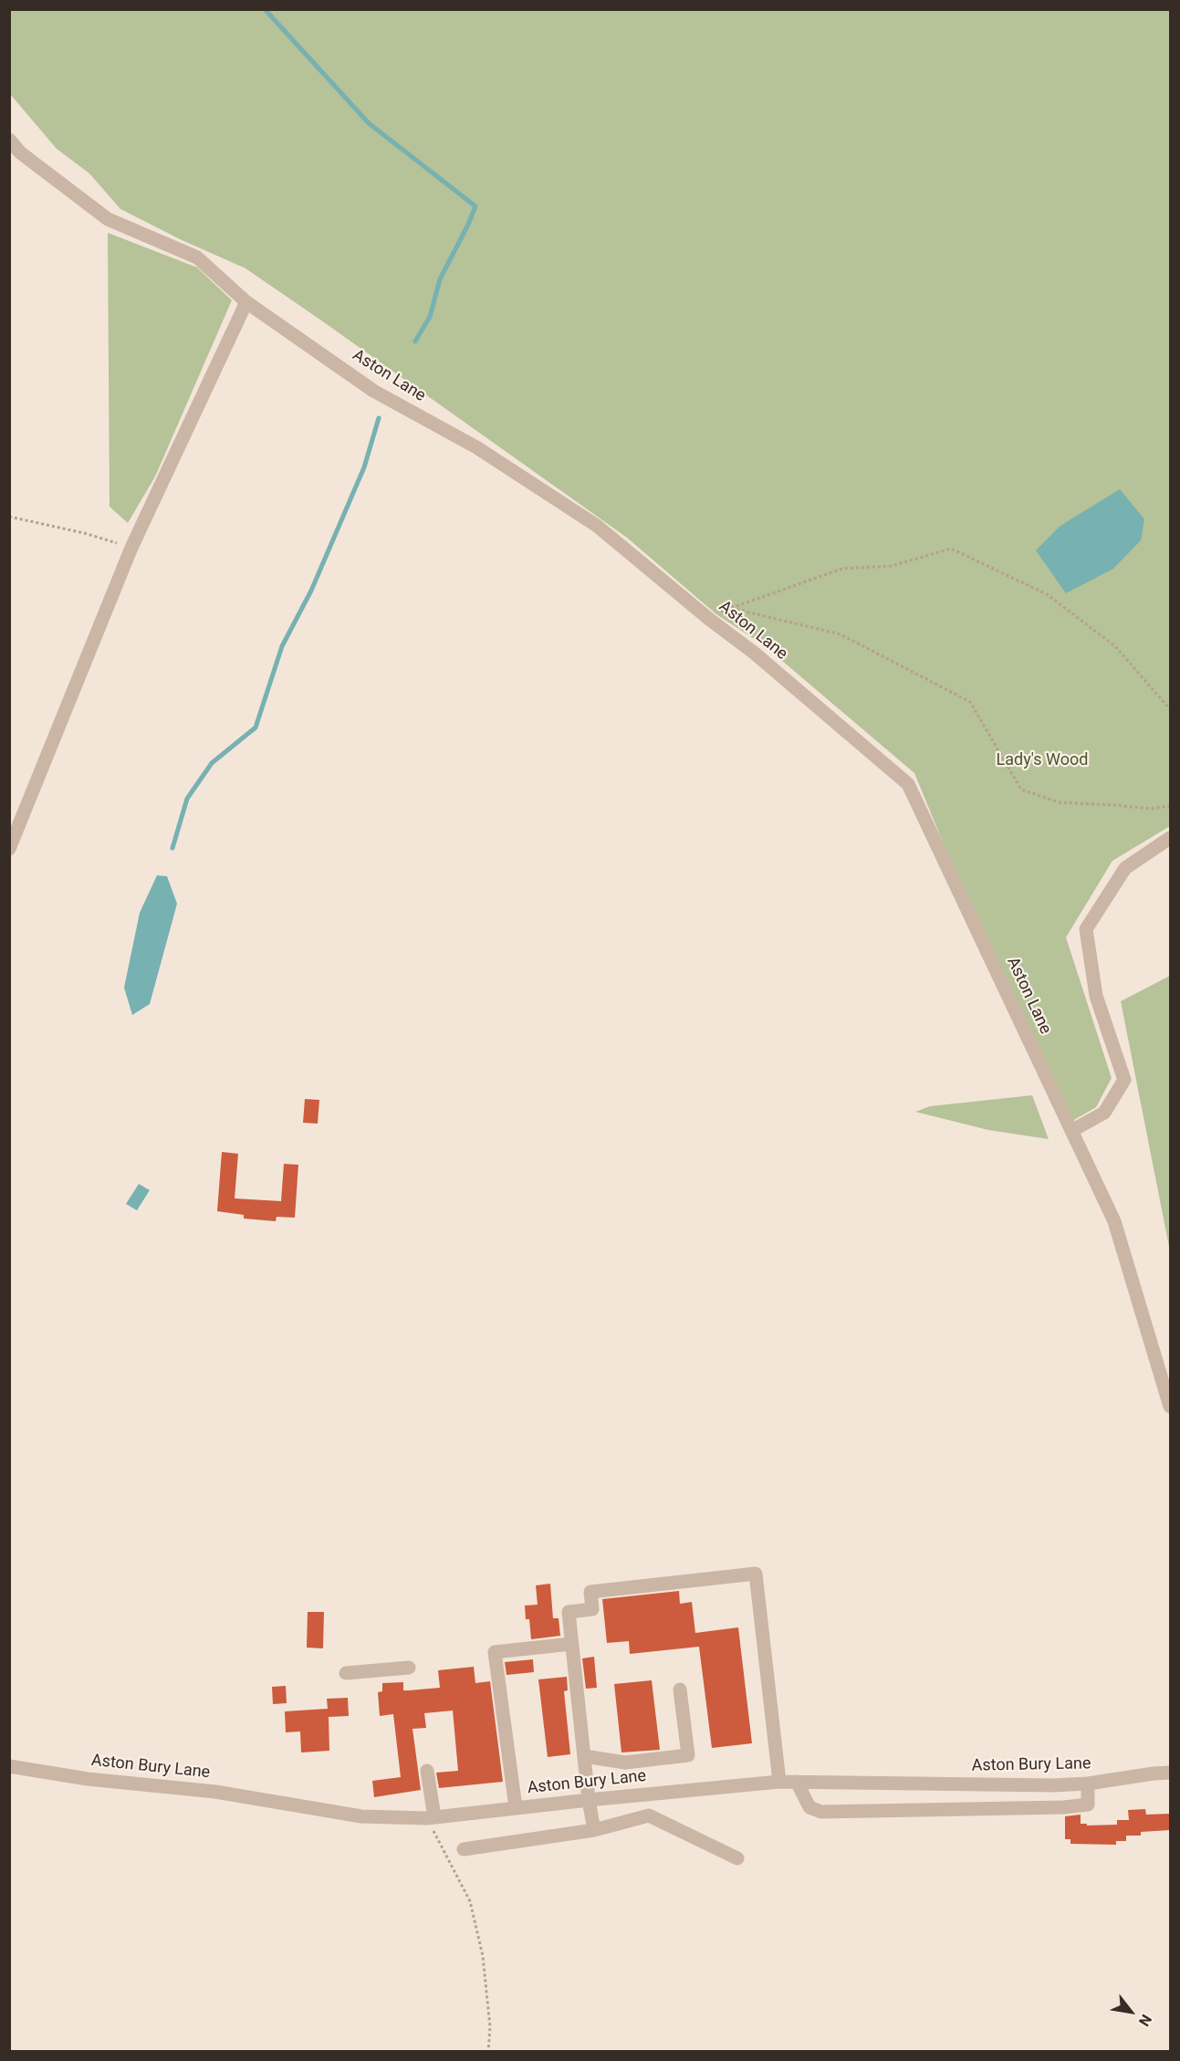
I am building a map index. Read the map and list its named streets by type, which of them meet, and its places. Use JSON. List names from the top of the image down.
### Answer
{
  "streets": {
    "street": ["Aston Lane", "Aston Bury Lane"]
  },
  "parks": ["Lady's Wood"],
  "north": "bottom right"
}
